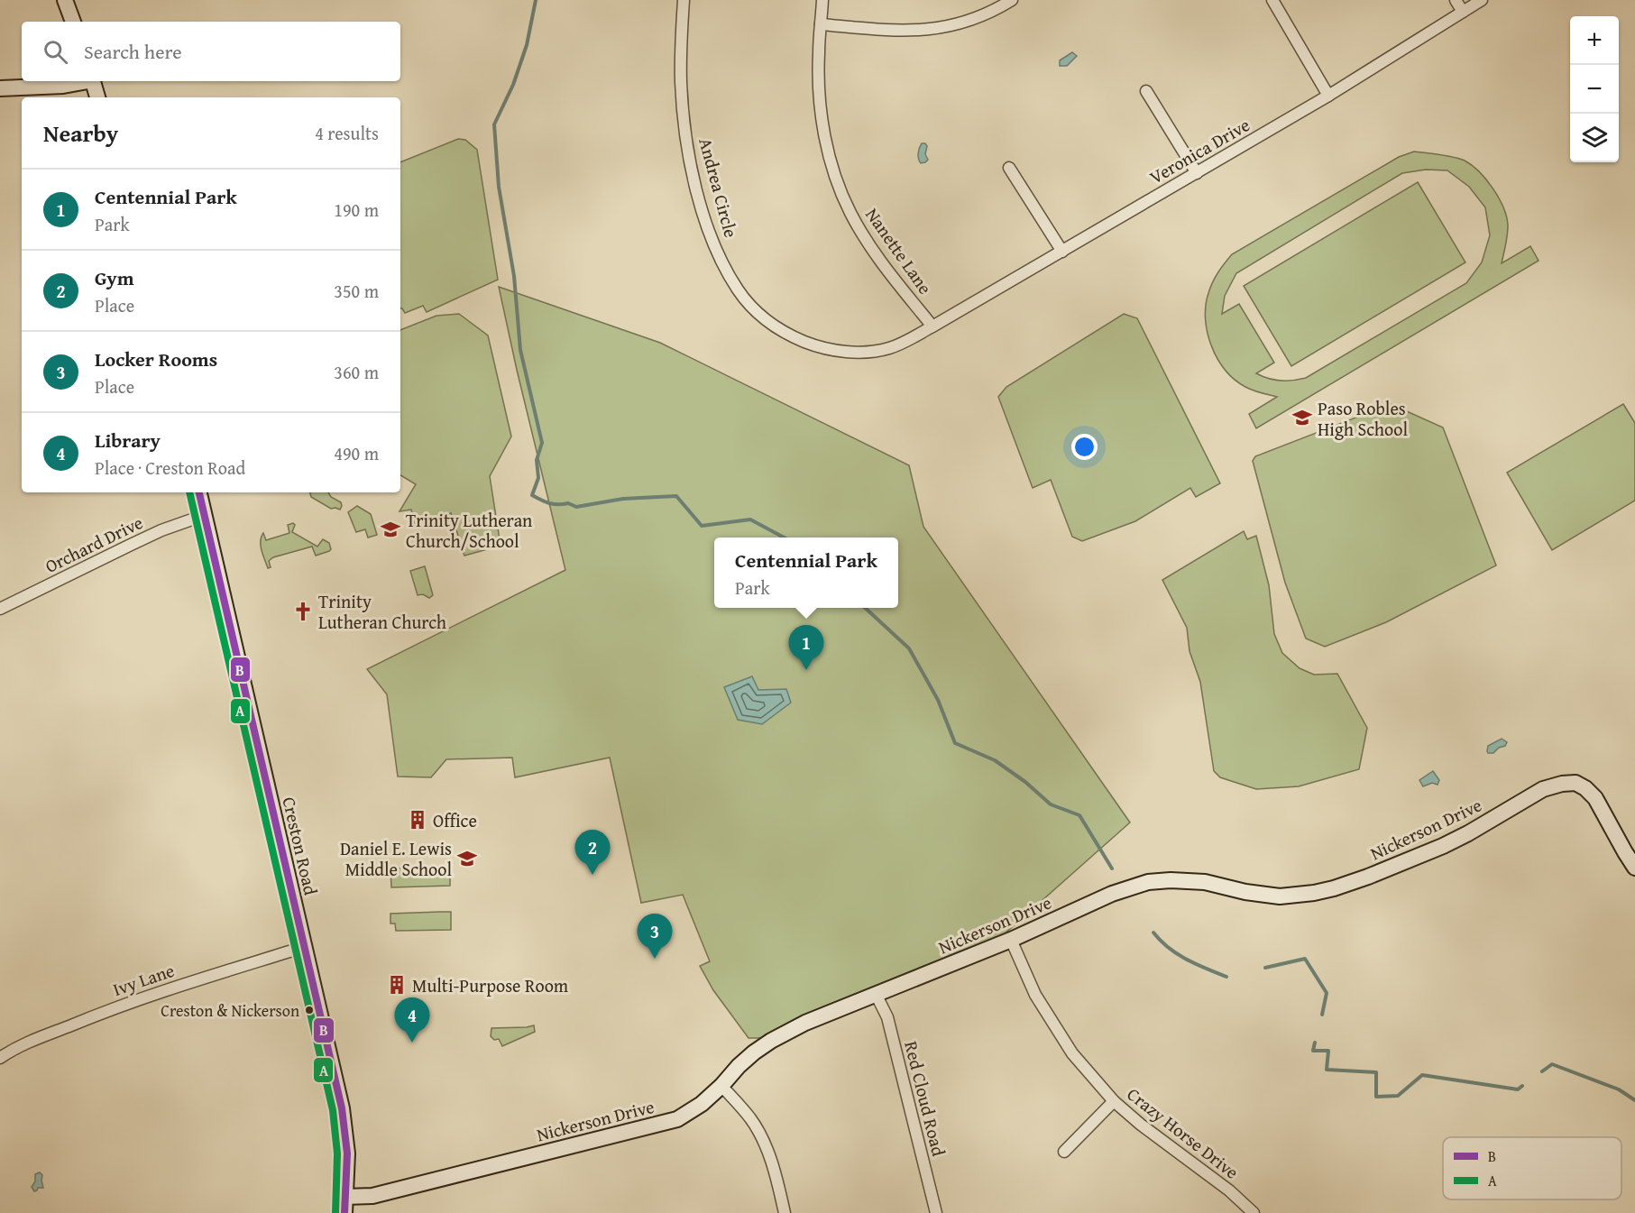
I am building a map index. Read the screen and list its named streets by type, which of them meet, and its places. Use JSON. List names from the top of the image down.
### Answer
{
  "streets": {
    "street": [
      "Veronica Drive",
      "Andrea Circle",
      "Nanette Lane",
      "Orchard Drive",
      "Nickerson Drive",
      "Creston Road",
      "Ivy Lane",
      "Red Cloud Road",
      "Crazy Horse Drive"
    ]
  },
  "crossings": [
    ["Veronica Drive", "Andrea Circle"],
    ["Veronica Drive", "Nanette Lane"],
    ["Andrea Circle", "Nanette Lane"],
    ["Orchard Drive", "Creston Road"],
    ["Nickerson Drive", "Creston Road"],
    ["Nickerson Drive", "Red Cloud Road"],
    ["Nickerson Drive", "Crazy Horse Drive"],
    ["Creston Road", "Ivy Lane"]
  ],
  "places": {
    "school or university": ["Paso Robles High School", "Trinity Lutheran Church/School", "Daniel E. Lewis Middle School"],
    "church": ["Trinity Lutheran Church"],
    "building": ["Office", "Multi-Purpose Room"],
    "other": ["Creston & Nickerson"]
  },
  "lines": ["transit line B", "transit line A"],
  "legend": ["B", "A"],
  "page": {
    "map_buttons": ["+", "−"],
    "search": "Search here",
    "heading": ["Nearby", "4 results"],
    "list": [
      {
        "mark": "1",
        "name": "Centennial Park",
        "note": "Park",
        "value": "190 m"
      },
      {
        "mark": "2",
        "name": "Gym",
        "note": "Place",
        "value": "350 m"
      },
      {
        "mark": "3",
        "name": "Locker Rooms",
        "note": "Place",
        "value": "360 m"
      },
      {
        "mark": "4",
        "name": "Library",
        "note": "Place · Creston Road",
        "value": "490 m"
      }
    ],
    "popup": ["Centennial Park", "Park"],
    "pins": [
      "1",
      "2",
      "3",
      "4"
    ]
  }
}
